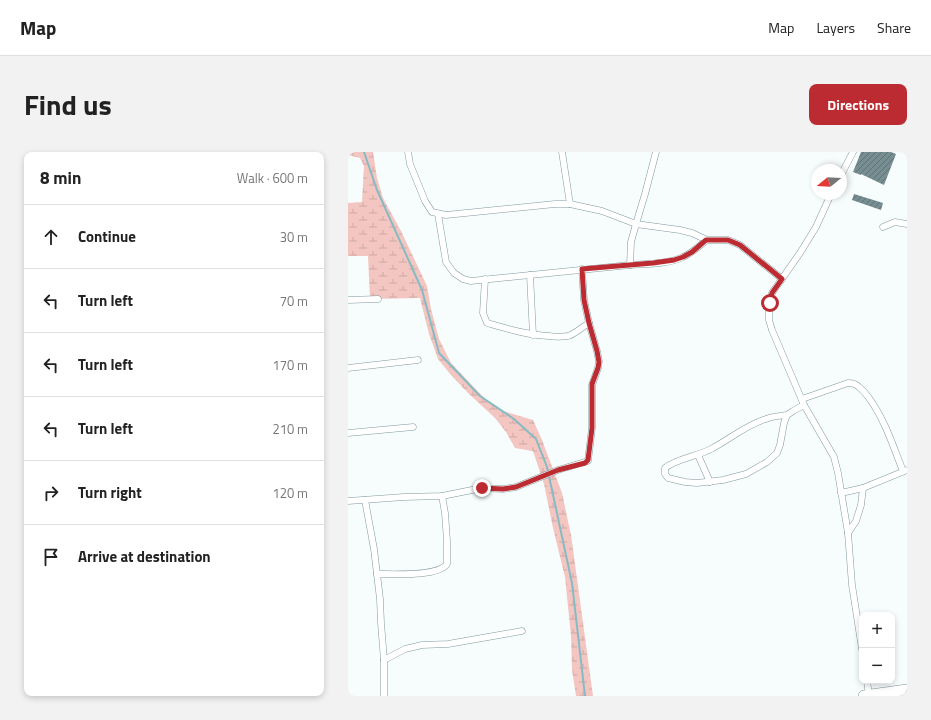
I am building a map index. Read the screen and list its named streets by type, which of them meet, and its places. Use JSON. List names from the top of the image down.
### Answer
{
  "north": "left",
  "page": {
    "header": "Map",
    "nav": ["Map", "Layers", "Share"],
    "title": "Find us",
    "buttons": "Directions",
    "heading": ["8 min", "Walk · 600 m"],
    "list": [
      ["Continue", "30 m"],
      ["Turn left", "70 m"],
      ["Turn left", "170 m"],
      ["Turn left", "210 m"],
      ["Turn right", "120 m"],
      "Arrive at destination"
    ],
    "map_buttons": ["+", "−"]
  }
}
